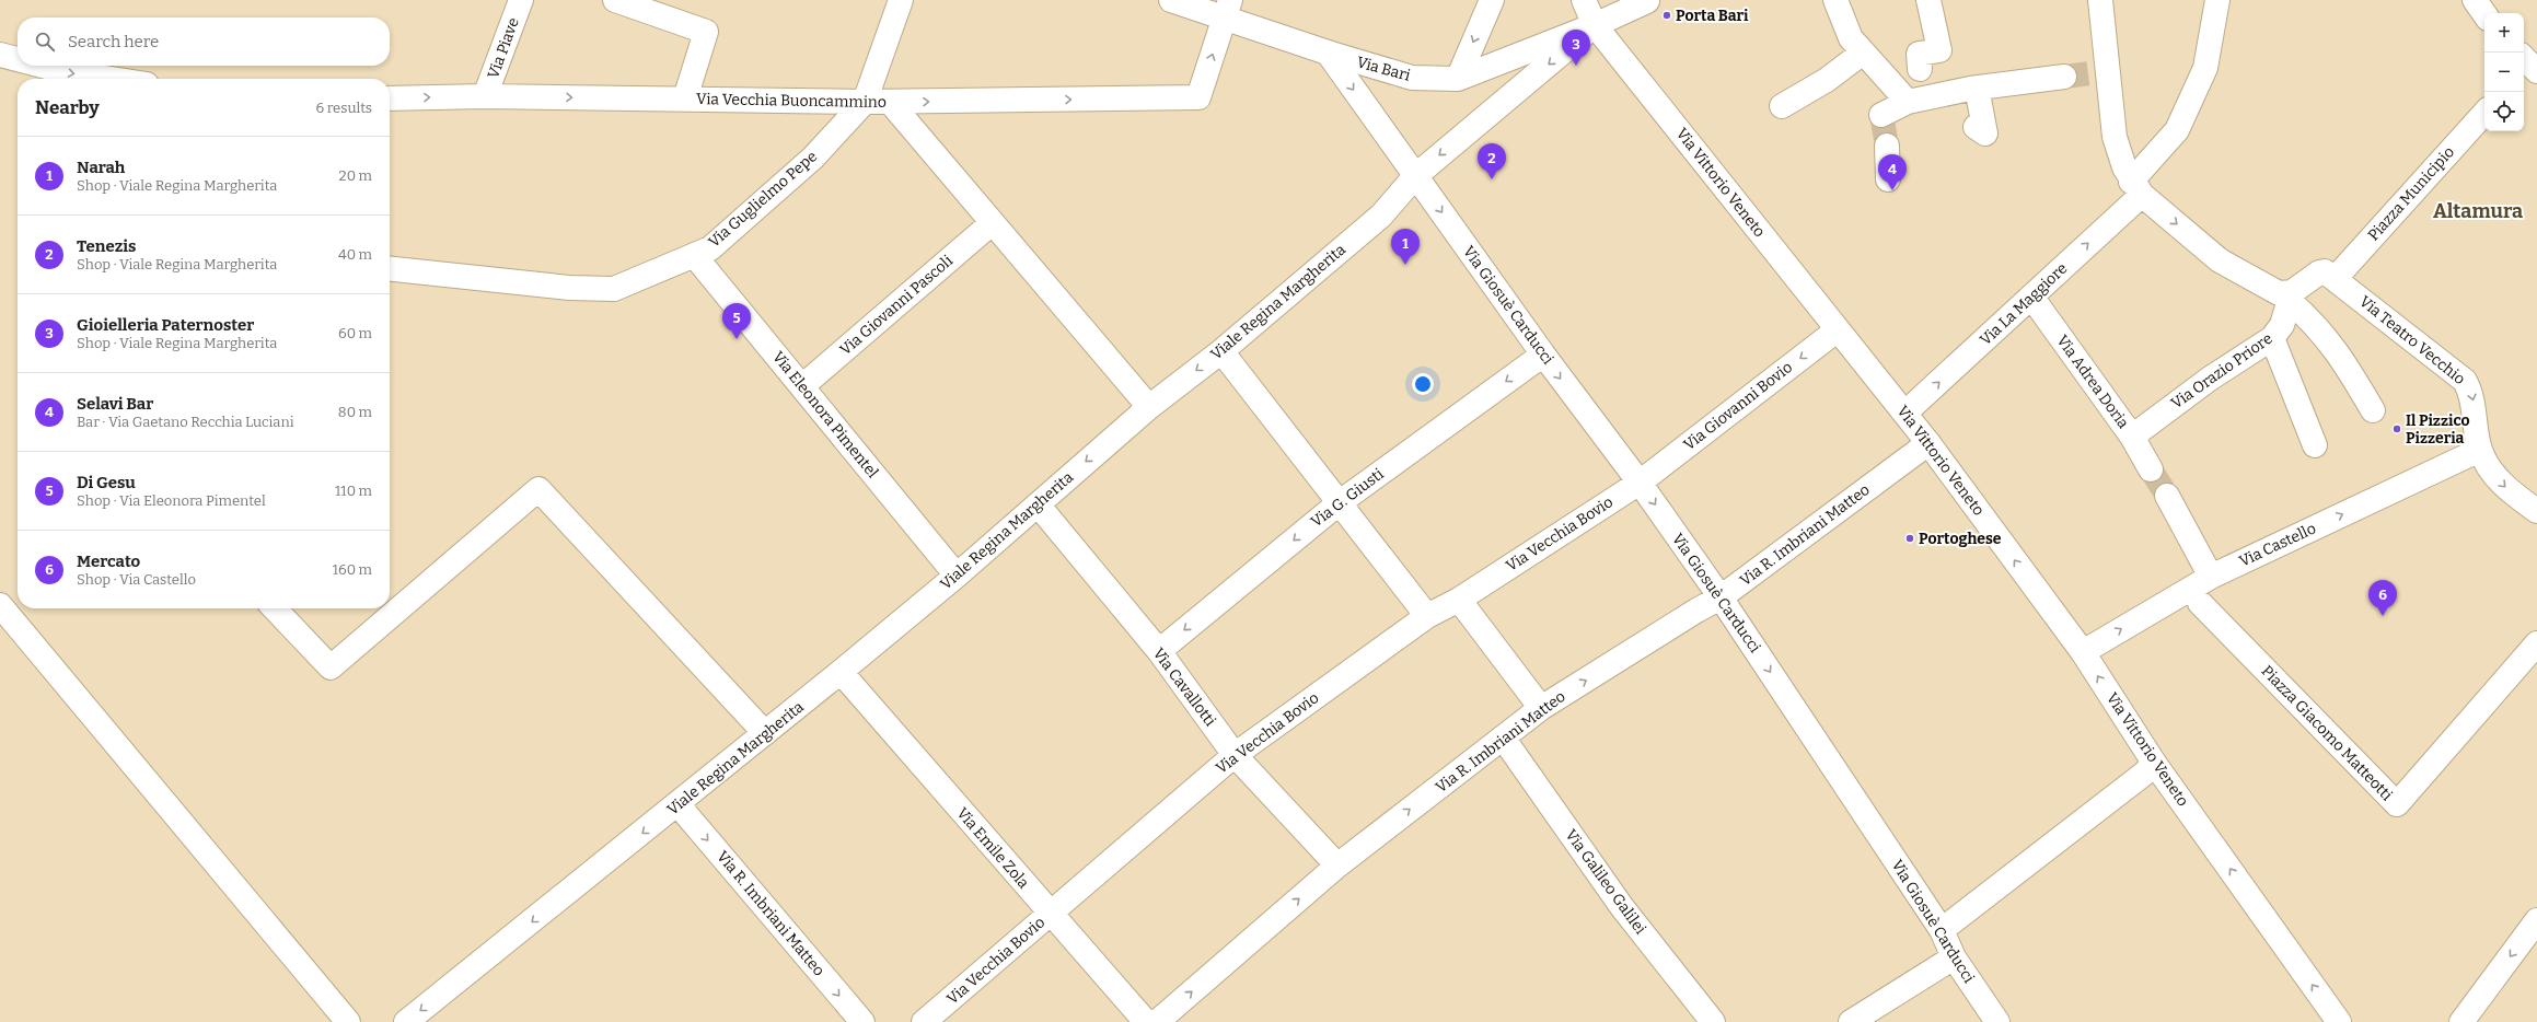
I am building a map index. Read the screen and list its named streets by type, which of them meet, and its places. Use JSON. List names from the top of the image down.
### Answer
{
  "streets": {
    "street": [
      "Via Piave",
      "Via Bari",
      "Via Vecchia Buoncammino",
      "Via Vittorio Veneto",
      "Piazza Municipio",
      "Via Guglielmo Pepe",
      "Viale Regina Margherita",
      "Via La Maggiore",
      "Via Giovanni Pascoli",
      "Via Giosuè Carducci",
      "Via Teatro Vecchio",
      "Via Orazio Priore",
      "Via Adrea Doria",
      "Via Giovanni Bovio",
      "Via Eleonora Pimentel",
      "Via G. Giusti",
      "Via Vecchia Bovio",
      "Via R. Imbriani Matteo",
      "Via Castello",
      "Via Cavallotti",
      "Piazza Giacomo Matteotti",
      "Via Emile Zola",
      "Via Galileo Galilei"
    ]
  },
  "crossings": [
    ["Via Piave", "Via Vecchia Buoncammino"],
    ["Via Bari", "Via Vecchia Buoncammino"],
    ["Via Bari", "Via Vittorio Veneto"],
    ["Via Bari", "Viale Regina Margherita"],
    ["Via Bari", "Via Giosuè Carducci"],
    ["Via Vecchia Buoncammino", "Via Guglielmo Pepe"],
    ["Via Vittorio Veneto", "Viale Regina Margherita"],
    ["Via Vittorio Veneto", "Via La Maggiore"],
    ["Via Vittorio Veneto", "Via Giovanni Bovio"],
    ["Via Vittorio Veneto", "Via R. Imbriani Matteo"],
    ["Via Vittorio Veneto", "Via Castello"],
    ["Piazza Municipio", "Via Teatro Vecchio"],
    ["Piazza Municipio", "Via Orazio Priore"],
    ["Via Guglielmo Pepe", "Via Eleonora Pimentel"],
    ["Viale Regina Margherita", "Via Giosuè Carducci"],
    ["Viale Regina Margherita", "Via Eleonora Pimentel"],
    ["Viale Regina Margherita", "Via R. Imbriani Matteo"],
    ["Viale Regina Margherita", "Via Cavallotti"],
    ["Viale Regina Margherita", "Via Emile Zola"],
    ["Via La Maggiore", "Via Adrea Doria"],
    ["Via Giovanni Pascoli", "Via Eleonora Pimentel"],
    ["Via Giosuè Carducci", "Via Giovanni Bovio"],
    ["Via Giosuè Carducci", "Via G. Giusti"],
    ["Via Giosuè Carducci", "Via Vecchia Bovio"],
    ["Via Giosuè Carducci", "Via R. Imbriani Matteo"],
    ["Via Teatro Vecchio", "Via Castello"],
    ["Via Orazio Priore", "Via Adrea Doria"],
    ["Via Giovanni Bovio", "Via Vecchia Bovio"],
    ["Via G. Giusti", "Via Cavallotti"],
    ["Via Vecchia Bovio", "Via Cavallotti"],
    ["Via Vecchia Bovio", "Via Emile Zola"],
    ["Via R. Imbriani Matteo", "Via Cavallotti"],
    ["Via R. Imbriani Matteo", "Via Galileo Galilei"]
  ],
  "one_way": [
    "Via Vecchia Buoncammino",
    "Via Vittorio Veneto",
    "Viale Regina Margherita",
    "Via La Maggiore",
    "Via Giosuè Carducci",
    "Via Giovanni Bovio",
    "Via G. Giusti",
    "Via Castello"
  ],
  "districts": ["Altamura"],
  "places": ["Porta Bari", "Il Pizzico Pizzeria", "Portoghese"],
  "page": {
    "map_buttons": ["+", "−"],
    "search": "Search here",
    "pins": [
      "3",
      "2",
      "4",
      "1",
      "5",
      "6"
    ],
    "heading": ["Nearby", "6 results"],
    "list": [
      {
        "mark": "1",
        "name": "Narah",
        "note": "Shop · Viale Regina Margherita",
        "value": "20 m"
      },
      {
        "mark": "2",
        "name": "Tenezis",
        "note": "Shop · Viale Regina Margherita",
        "value": "40 m"
      },
      {
        "mark": "3",
        "name": "Gioielleria Paternoster",
        "note": "Shop · Viale Regina Margherita",
        "value": "60 m"
      },
      {
        "mark": "4",
        "name": "Selavi Bar",
        "note": "Bar · Via Gaetano Recchia Luciani",
        "value": "80 m"
      },
      {
        "mark": "5",
        "name": "Di Gesu",
        "note": "Shop · Via Eleonora Pimentel",
        "value": "110 m"
      },
      {
        "mark": "6",
        "name": "Mercato",
        "note": "Shop · Via Castello",
        "value": "160 m"
      }
    ]
  }
}
